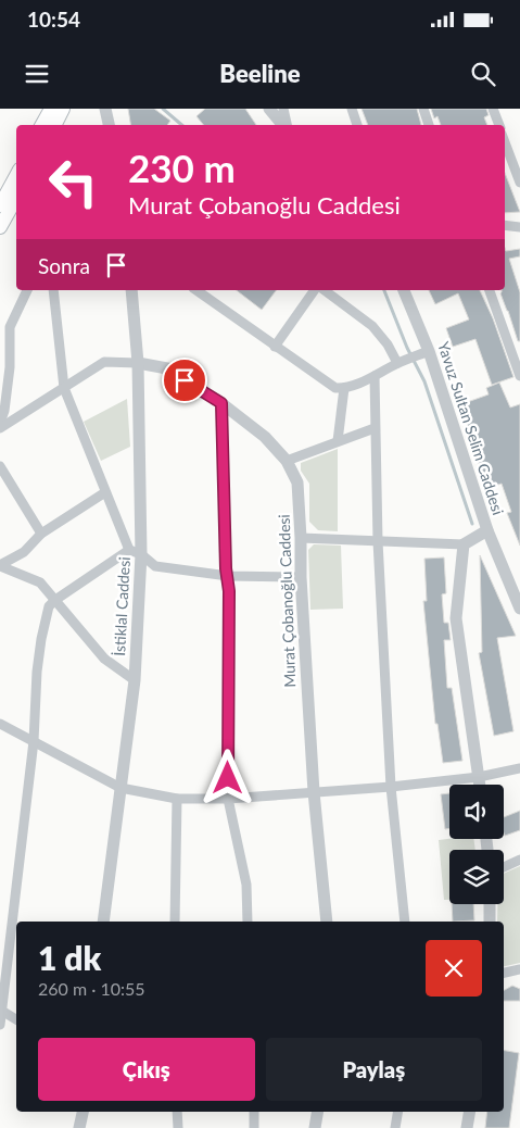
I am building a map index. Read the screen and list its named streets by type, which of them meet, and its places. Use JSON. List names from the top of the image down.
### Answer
{
  "streets": {
    "street": ["Yavuz Sultan Selim Caddesi", "Murat Çobanoğlu Caddesi", "İstiklal Caddesi"]
  },
  "crossings": [
    ["Murat Çobanoğlu Caddesi", "İstiklal Caddesi"]
  ],
  "page": {
    "status": "10:54",
    "header": "Beeline",
    "turn": ["230 m", "Murat Çobanoğlu Caddesi"],
    "then": "Sonra",
    "heading": ["1 dk", "260 m · 10:55"],
    "buttons": ["Çıkış", "Paylaş"]
  }
}
